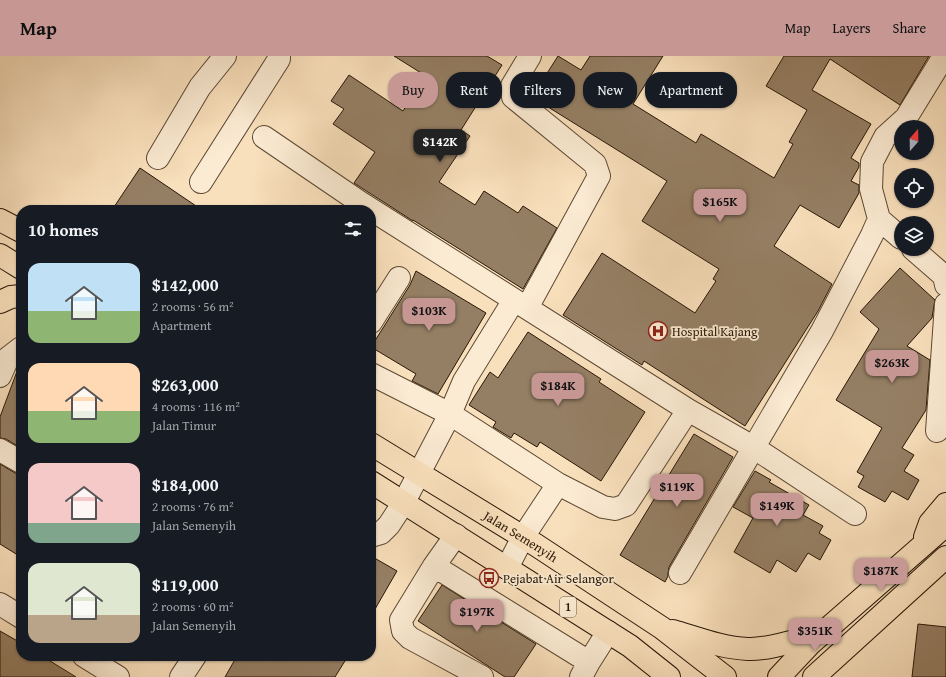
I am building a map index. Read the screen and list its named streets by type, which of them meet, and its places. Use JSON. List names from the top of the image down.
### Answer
{
  "streets": {
    "main road": ["Jalan Semenyih", "1"]
  },
  "places": {
    "hospital": ["Hospital Kajang"],
    "bus stop": ["Pejabat Air Selangor"]
  },
  "north": "top",
  "page": {
    "header": "Map",
    "nav": ["Map", "Layers", "Share"],
    "chip": [
      "Buy",
      "Rent",
      "Filters",
      "New",
      "Apartment"
    ],
    "price": [
      "$142K",
      "$165K",
      "$103K",
      "$263K",
      "$184K",
      "$119K",
      "$149K",
      "$187K",
      "$197K",
      "$351K"
    ],
    "heading": "10 homes",
    "list": [
      {
        "name": "$142,000",
        "note": "2 rooms · 56 m² · Apartment"
      },
      {
        "name": "$263,000",
        "note": "4 rooms · 116 m² · Jalan Timur"
      },
      {
        "name": "$184,000",
        "note": "2 rooms · 76 m² · Jalan Semenyih"
      },
      {
        "name": "$119,000",
        "note": "2 rooms · 60 m² · Jalan Semenyih"
      }
    ]
  }
}
